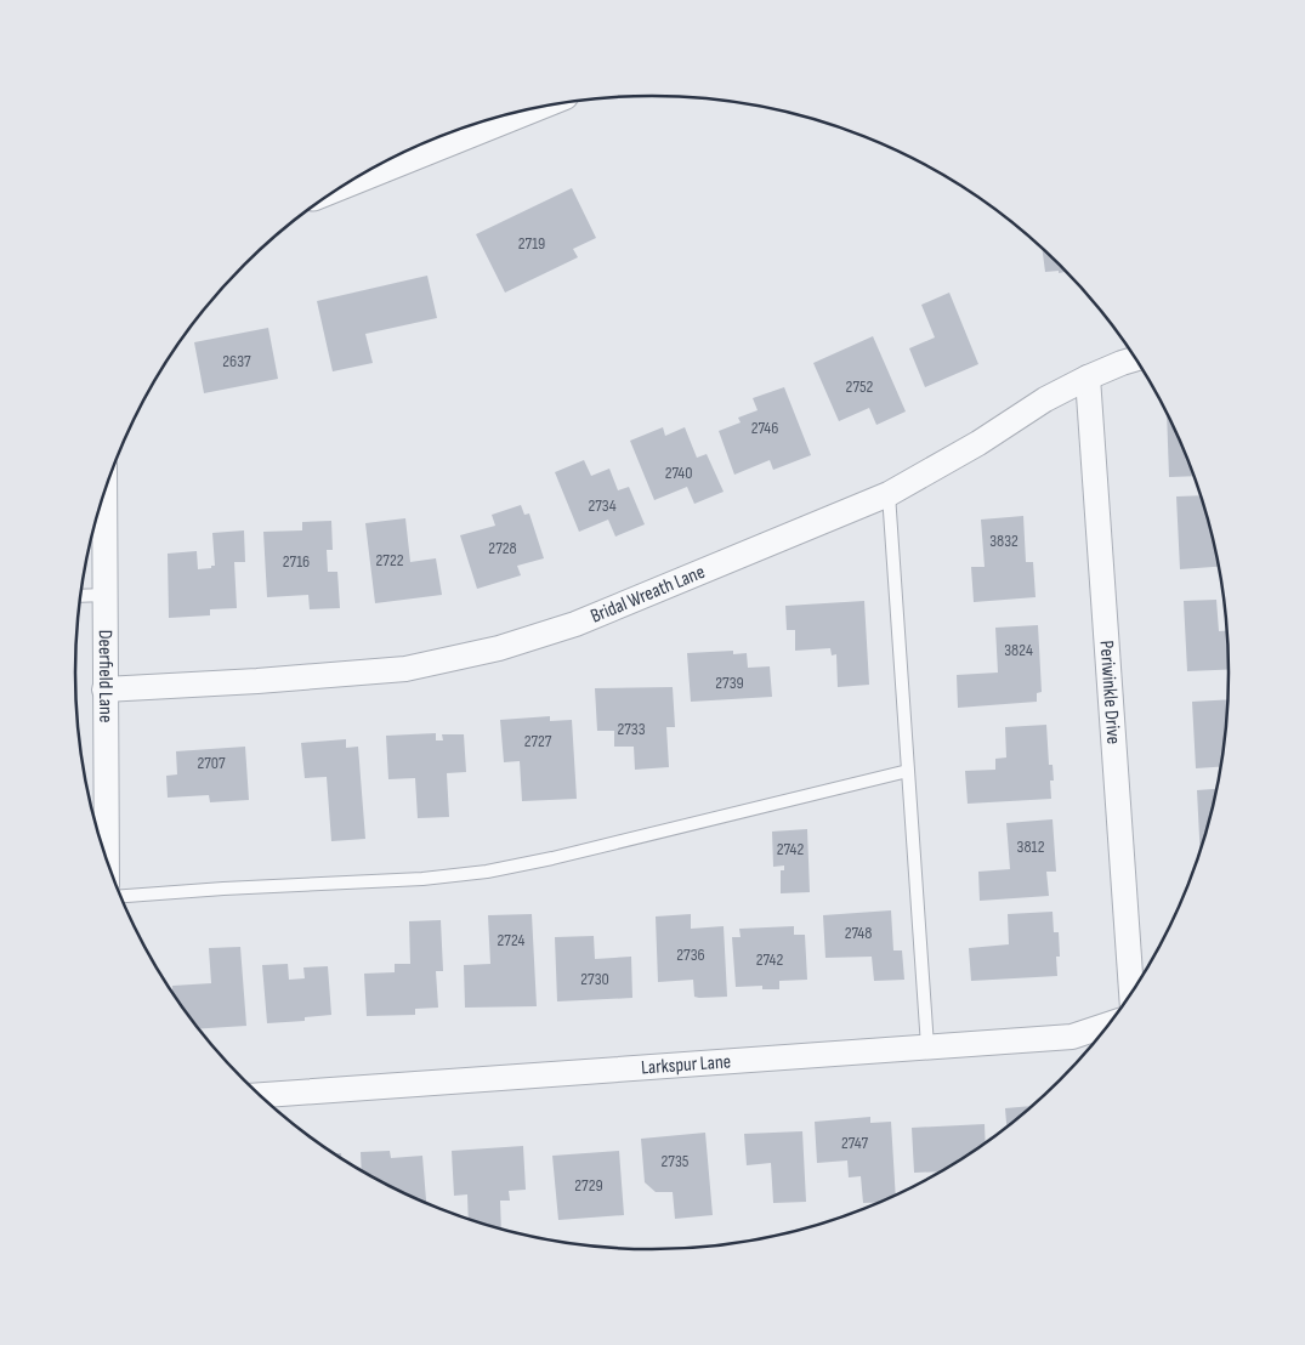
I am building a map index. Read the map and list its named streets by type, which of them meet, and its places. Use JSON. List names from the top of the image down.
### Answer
{
  "streets": {
    "street": [
      "Bridal Wreath Lane",
      "Deerfield Lane",
      "Periwinkle Drive",
      "Larkspur Lane"
    ]
  },
  "crossings": [
    ["Bridal Wreath Lane", "Deerfield Lane"],
    ["Bridal Wreath Lane", "Periwinkle Drive"]
  ],
  "house_numbers": [
    "2719",
    "2637",
    "2752",
    "2746",
    "2740",
    "2734",
    "3832",
    "2728",
    "2722",
    "2716",
    "3824",
    "2739",
    "2733",
    "2727",
    "2707",
    "3812",
    "2742",
    "2748",
    "2724",
    "2736",
    "2742",
    "2730",
    "2747",
    "2735",
    "2729"
  ]
}
